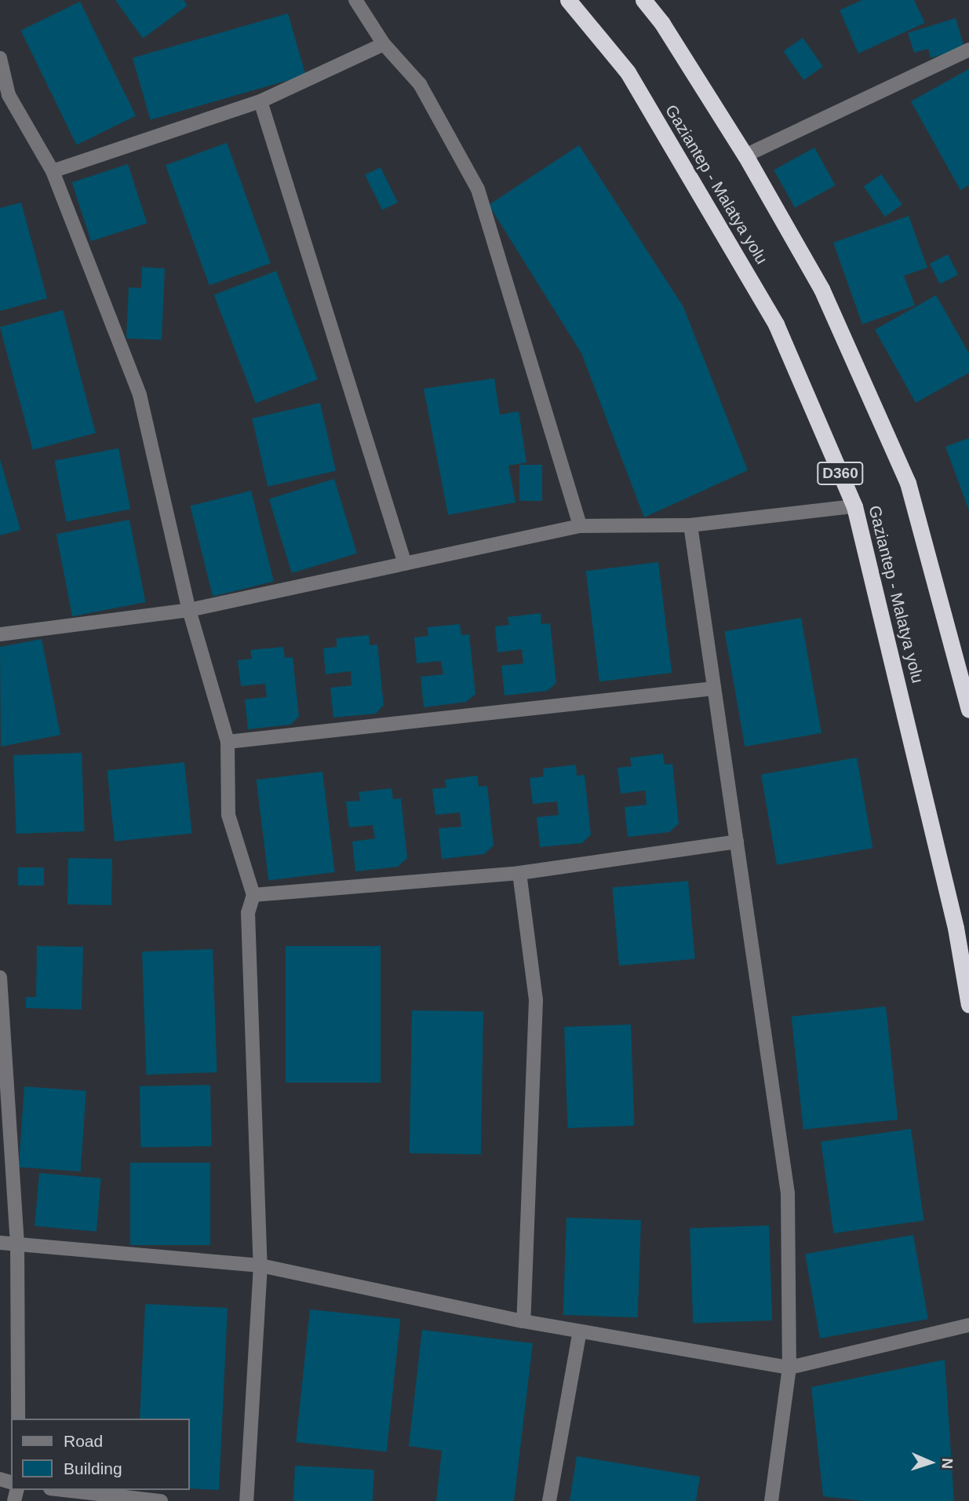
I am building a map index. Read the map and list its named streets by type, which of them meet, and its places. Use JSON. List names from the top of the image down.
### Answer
{
  "streets": {
    "highway": ["Gaziantep - Malatya yolu", "D360"]
  },
  "legend": ["Road", "Building"],
  "north": "right"
}
